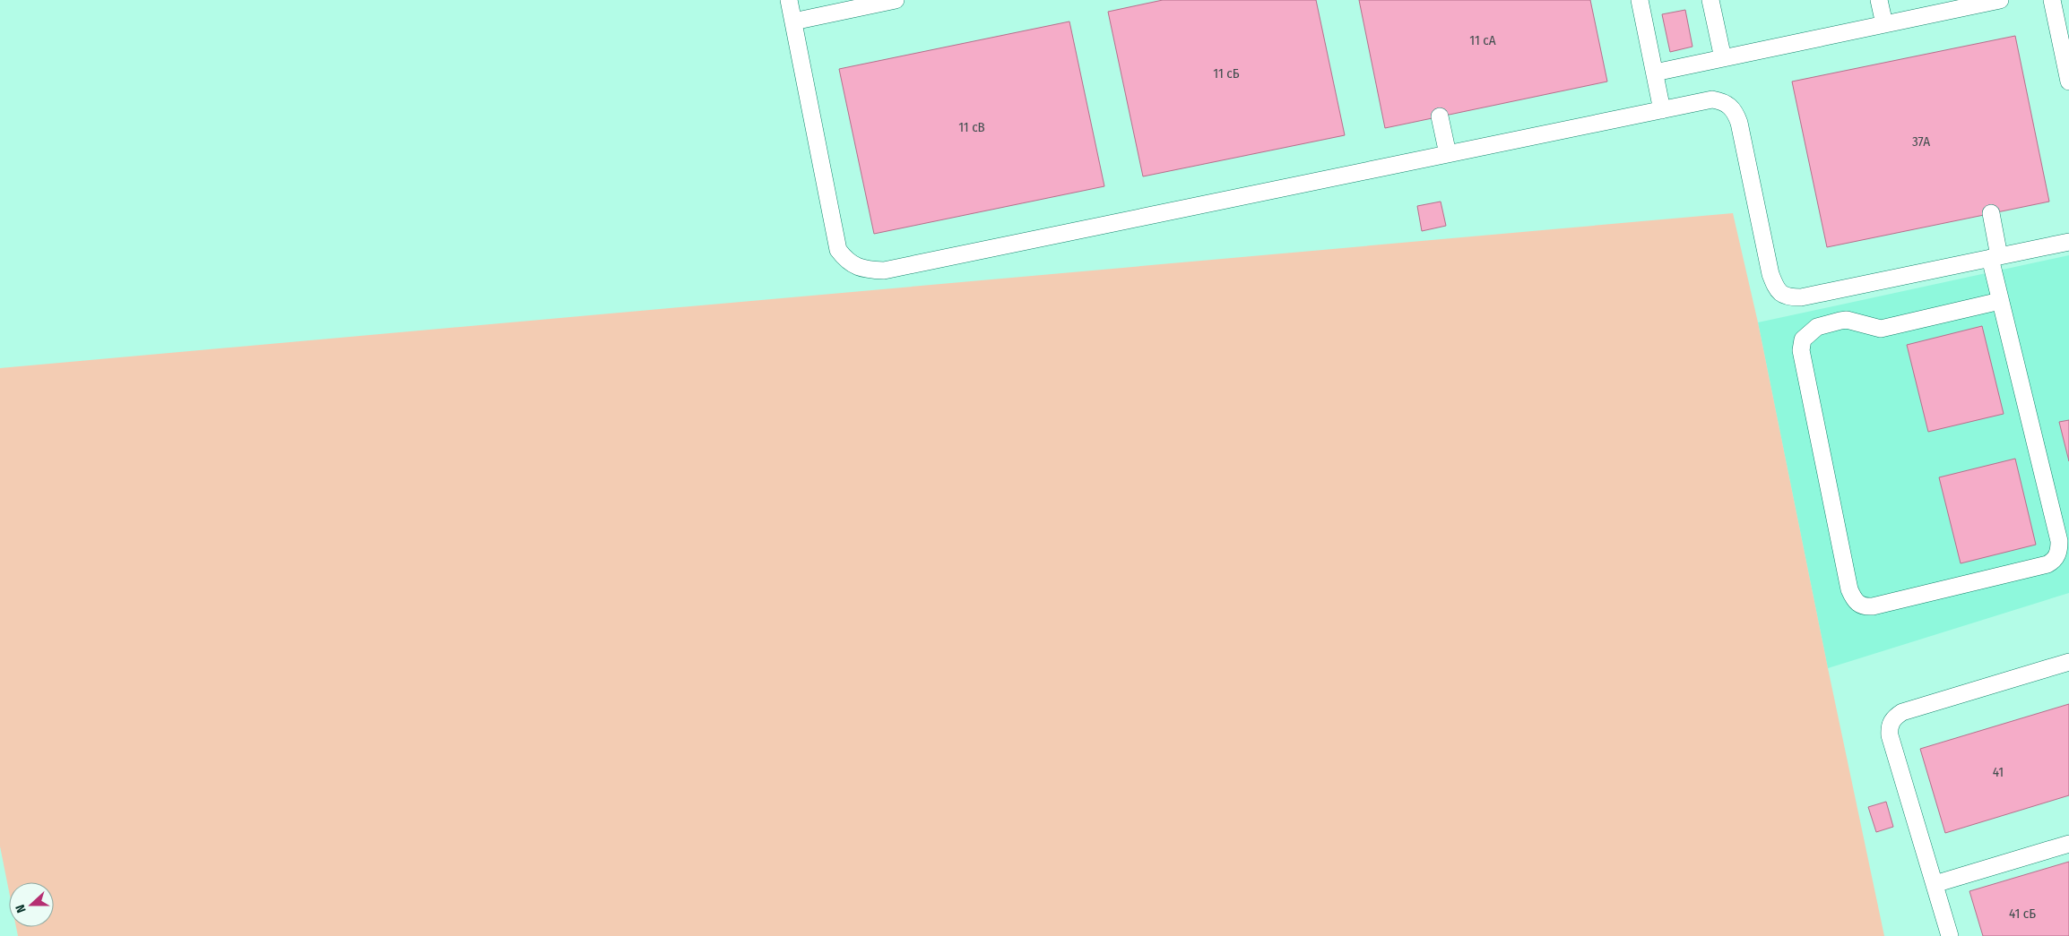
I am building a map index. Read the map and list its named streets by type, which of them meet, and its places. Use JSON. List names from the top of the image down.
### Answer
{
  "house_numbers": [
    "11 сА",
    "11 сБ",
    "11 сВ",
    "37А",
    "41",
    "41 сБ"
  ],
  "north": "left"
}
